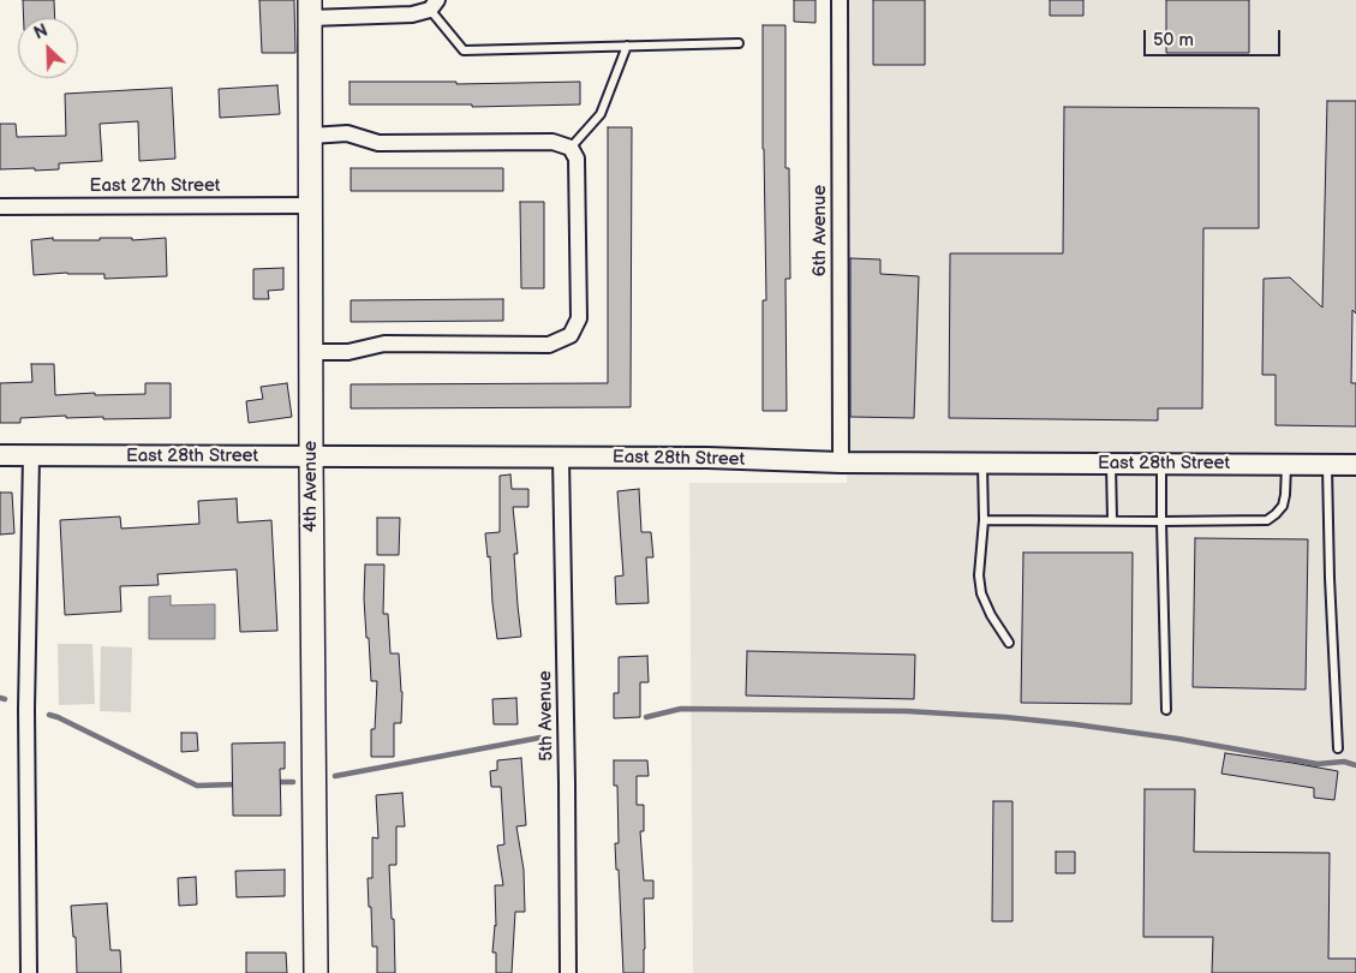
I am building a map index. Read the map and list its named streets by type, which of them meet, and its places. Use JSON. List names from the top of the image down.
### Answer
{
  "streets": {
    "main road": ["4th Avenue"],
    "street": [
      "East 27th Street",
      "6th Avenue",
      "East 28th Street",
      "5th Avenue"
    ]
  },
  "crossings": [
    ["East 27th Street", "4th Avenue"],
    ["6th Avenue", "East 28th Street"],
    ["East 28th Street", "4th Avenue"],
    ["East 28th Street", "5th Avenue"]
  ],
  "scale_bar": "50 m",
  "north": "top left"
}
